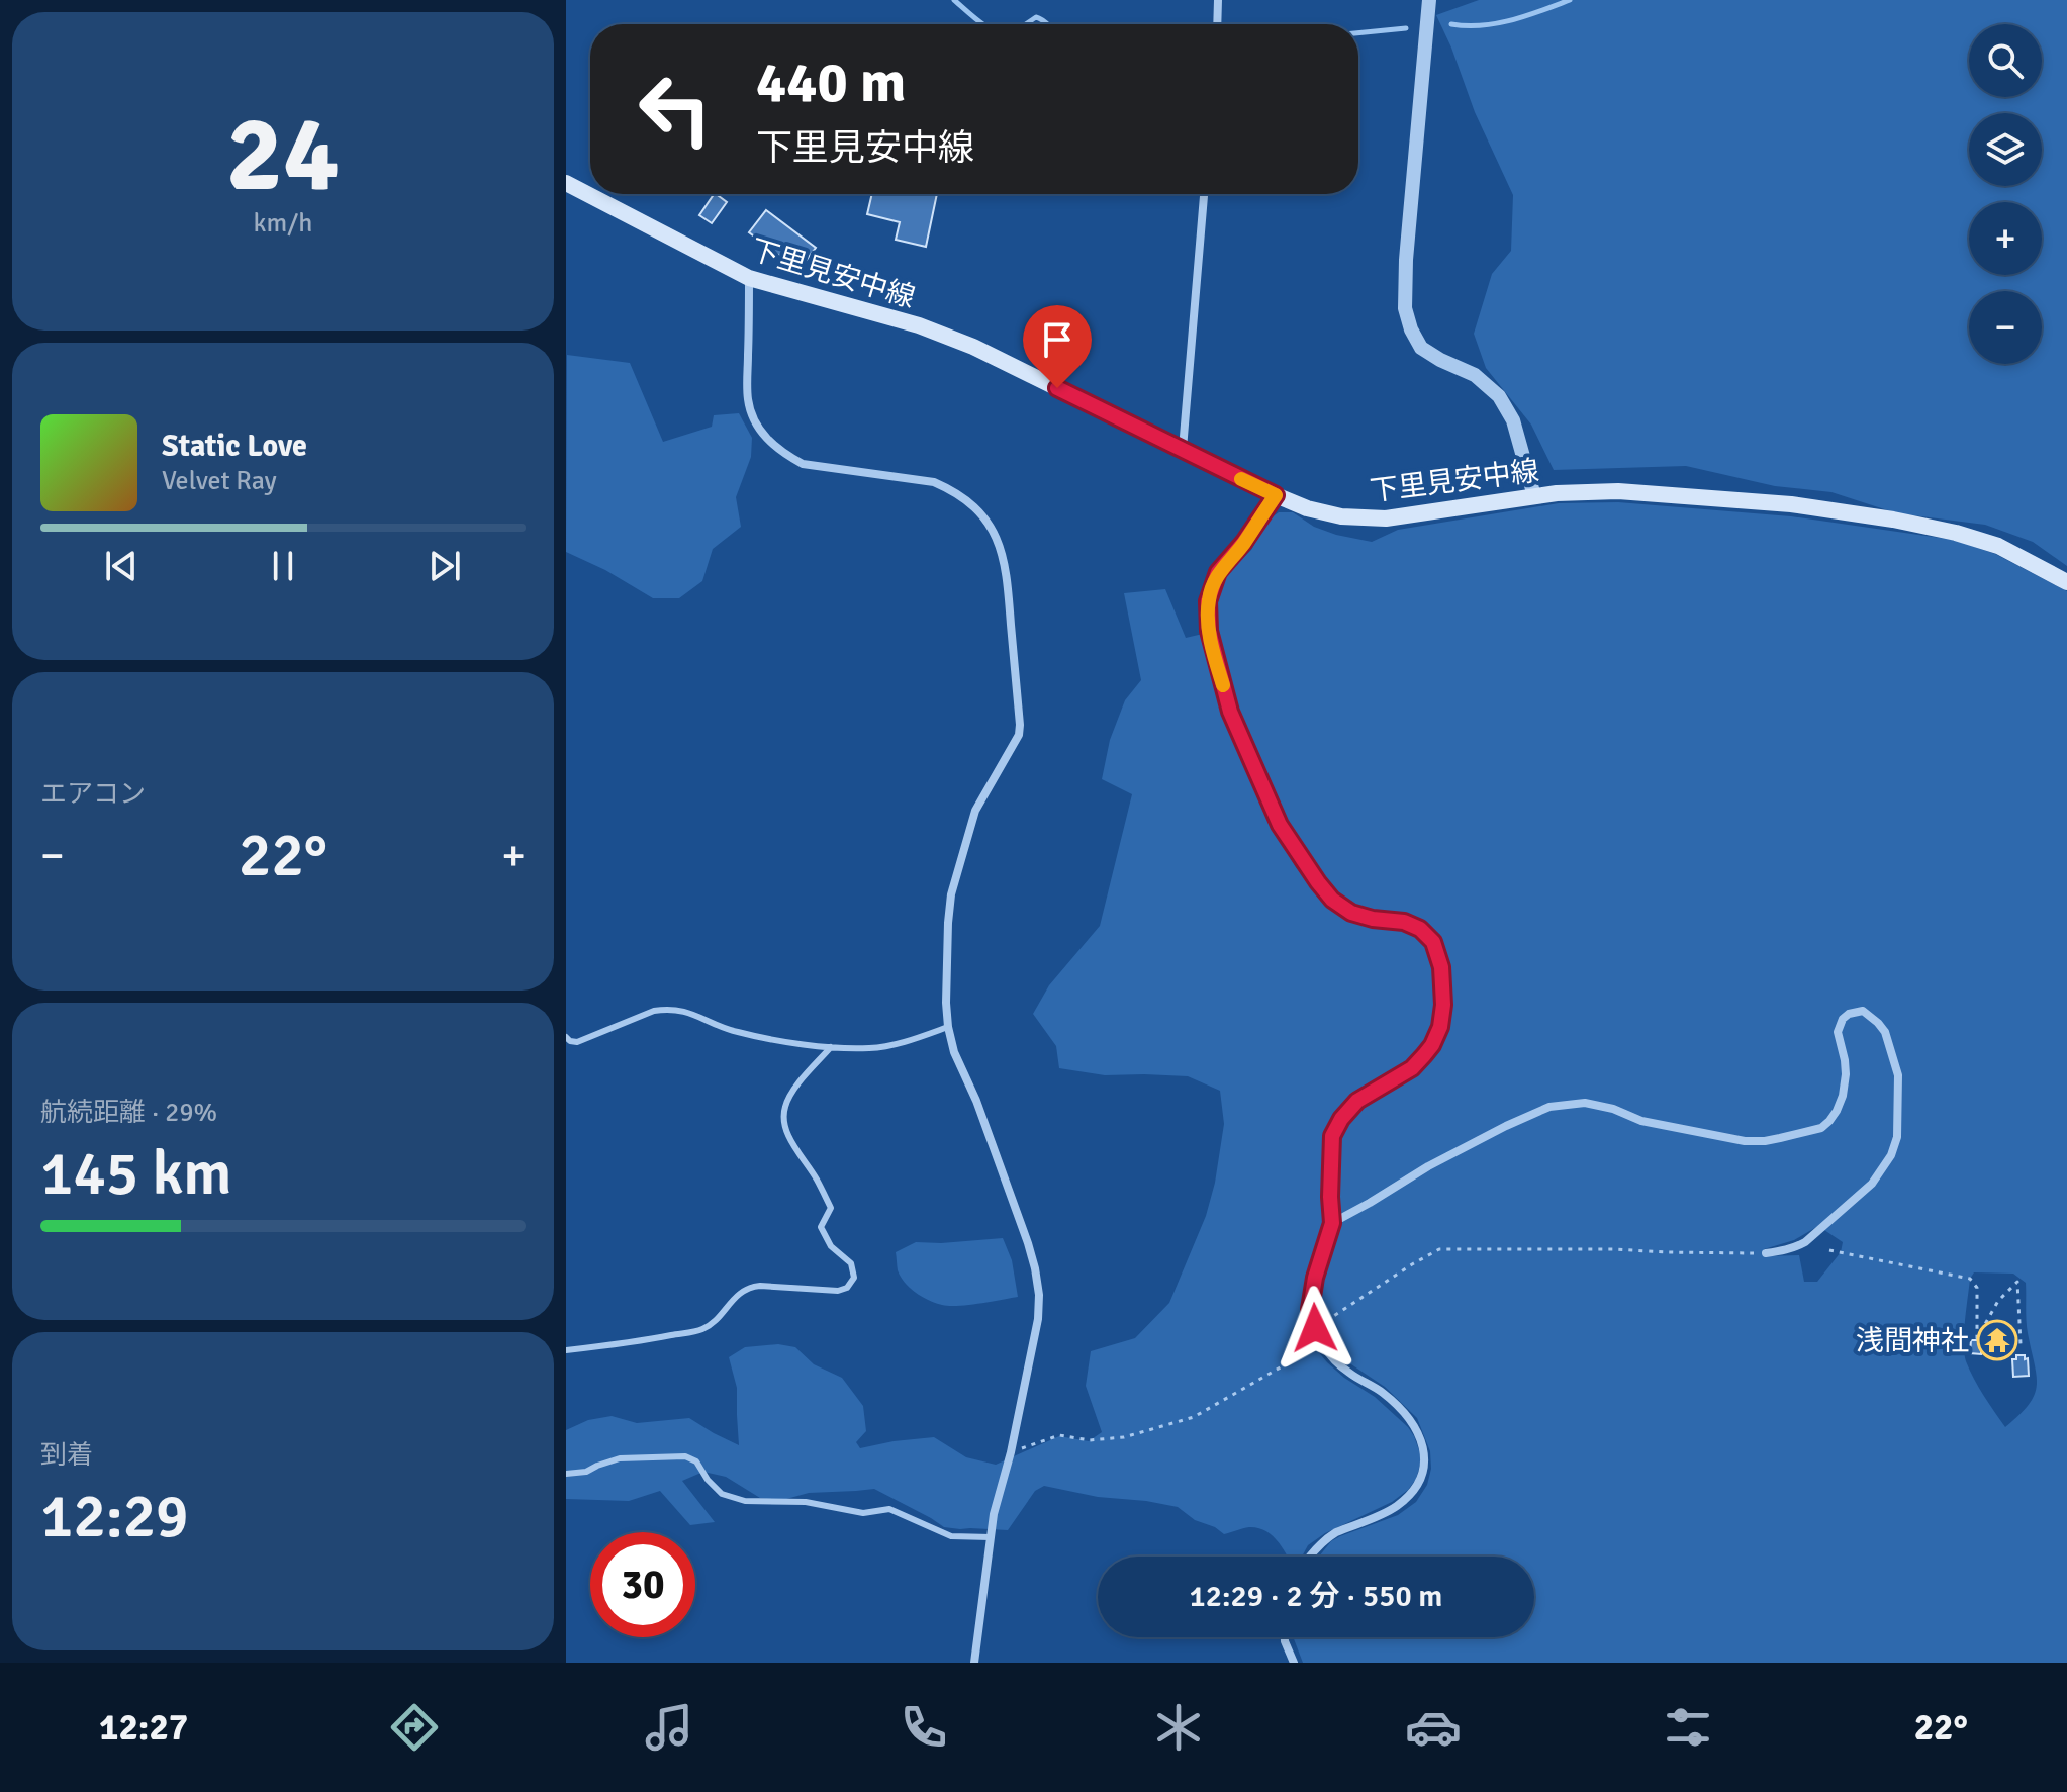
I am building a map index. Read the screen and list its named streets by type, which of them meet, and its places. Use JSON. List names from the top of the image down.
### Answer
{
  "streets": {
    "main road": ["下里見安中線"]
  },
  "places": {
    "temple": ["浅間神社"]
  },
  "page": {
    "tile": [
      ["24", "km/h"],
      "エアコン",
      ["航続距離 · 29%", "145 km"],
      ["到着", "12:29"]
    ],
    "map_buttons": ["+", "−"],
    "turn": ["440 m", "下里見安中線"],
    "song": ["Static Love", "Velvet Ray"],
    "heat": ["−", "22°", "+"],
    "limit": "30",
    "trip": "12:29 · 2 分 · 550 m",
    "tabs": ["12:27", "22°"]
  }
}
